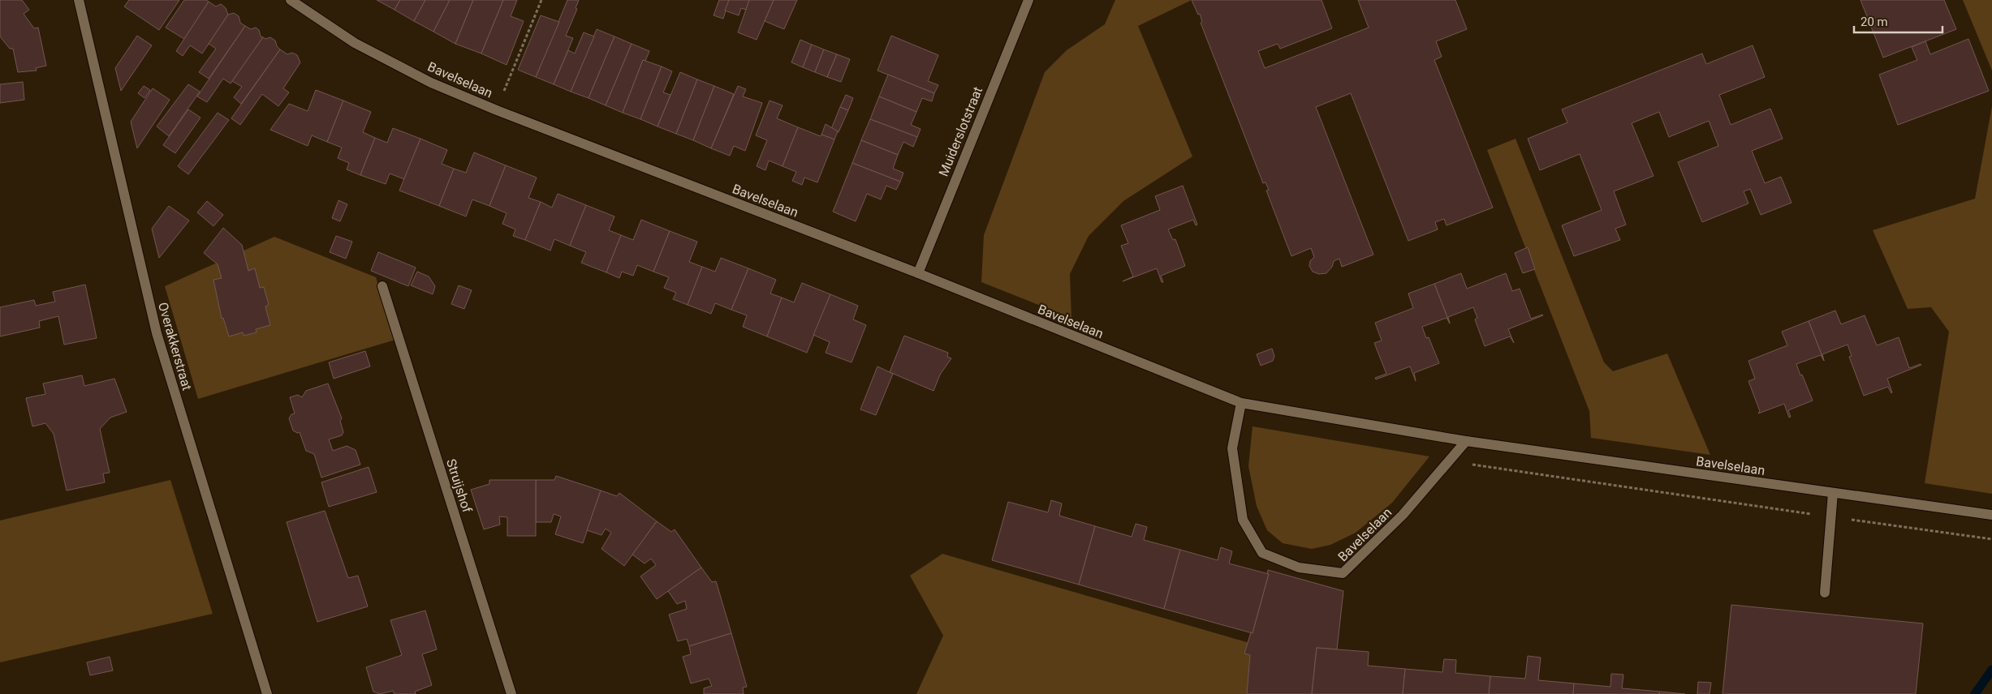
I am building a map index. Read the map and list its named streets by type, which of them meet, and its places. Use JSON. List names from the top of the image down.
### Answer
{
  "streets": {
    "street": [
      "Bavelselaan",
      "Muiderslotstraat",
      "Overakkerstraat",
      "Struijshof"
    ]
  },
  "crossings": [
    ["Bavelselaan", "Muiderslotstraat"]
  ],
  "scale_bar": "20 m"
}
